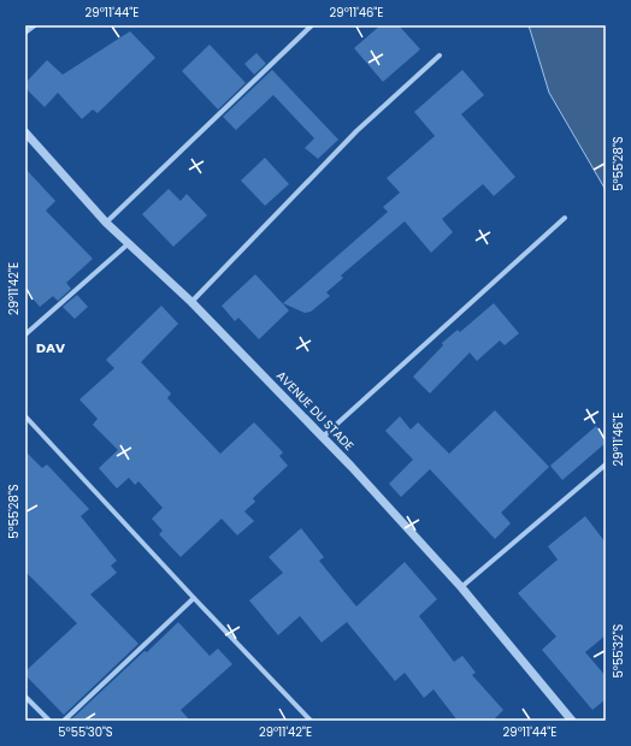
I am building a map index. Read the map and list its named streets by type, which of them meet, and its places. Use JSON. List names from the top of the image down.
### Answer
{
  "streets": {
    "street": ["AVENUE DU STADE"]
  },
  "districts": ["DAV"],
  "coordinates": [
    "29°11'44\"E",
    "29°11'46\"E",
    "5°55'28\"S",
    "29°11'42\"E",
    "5°55'32\"S",
    "5°55'30\"S"
  ]
}
